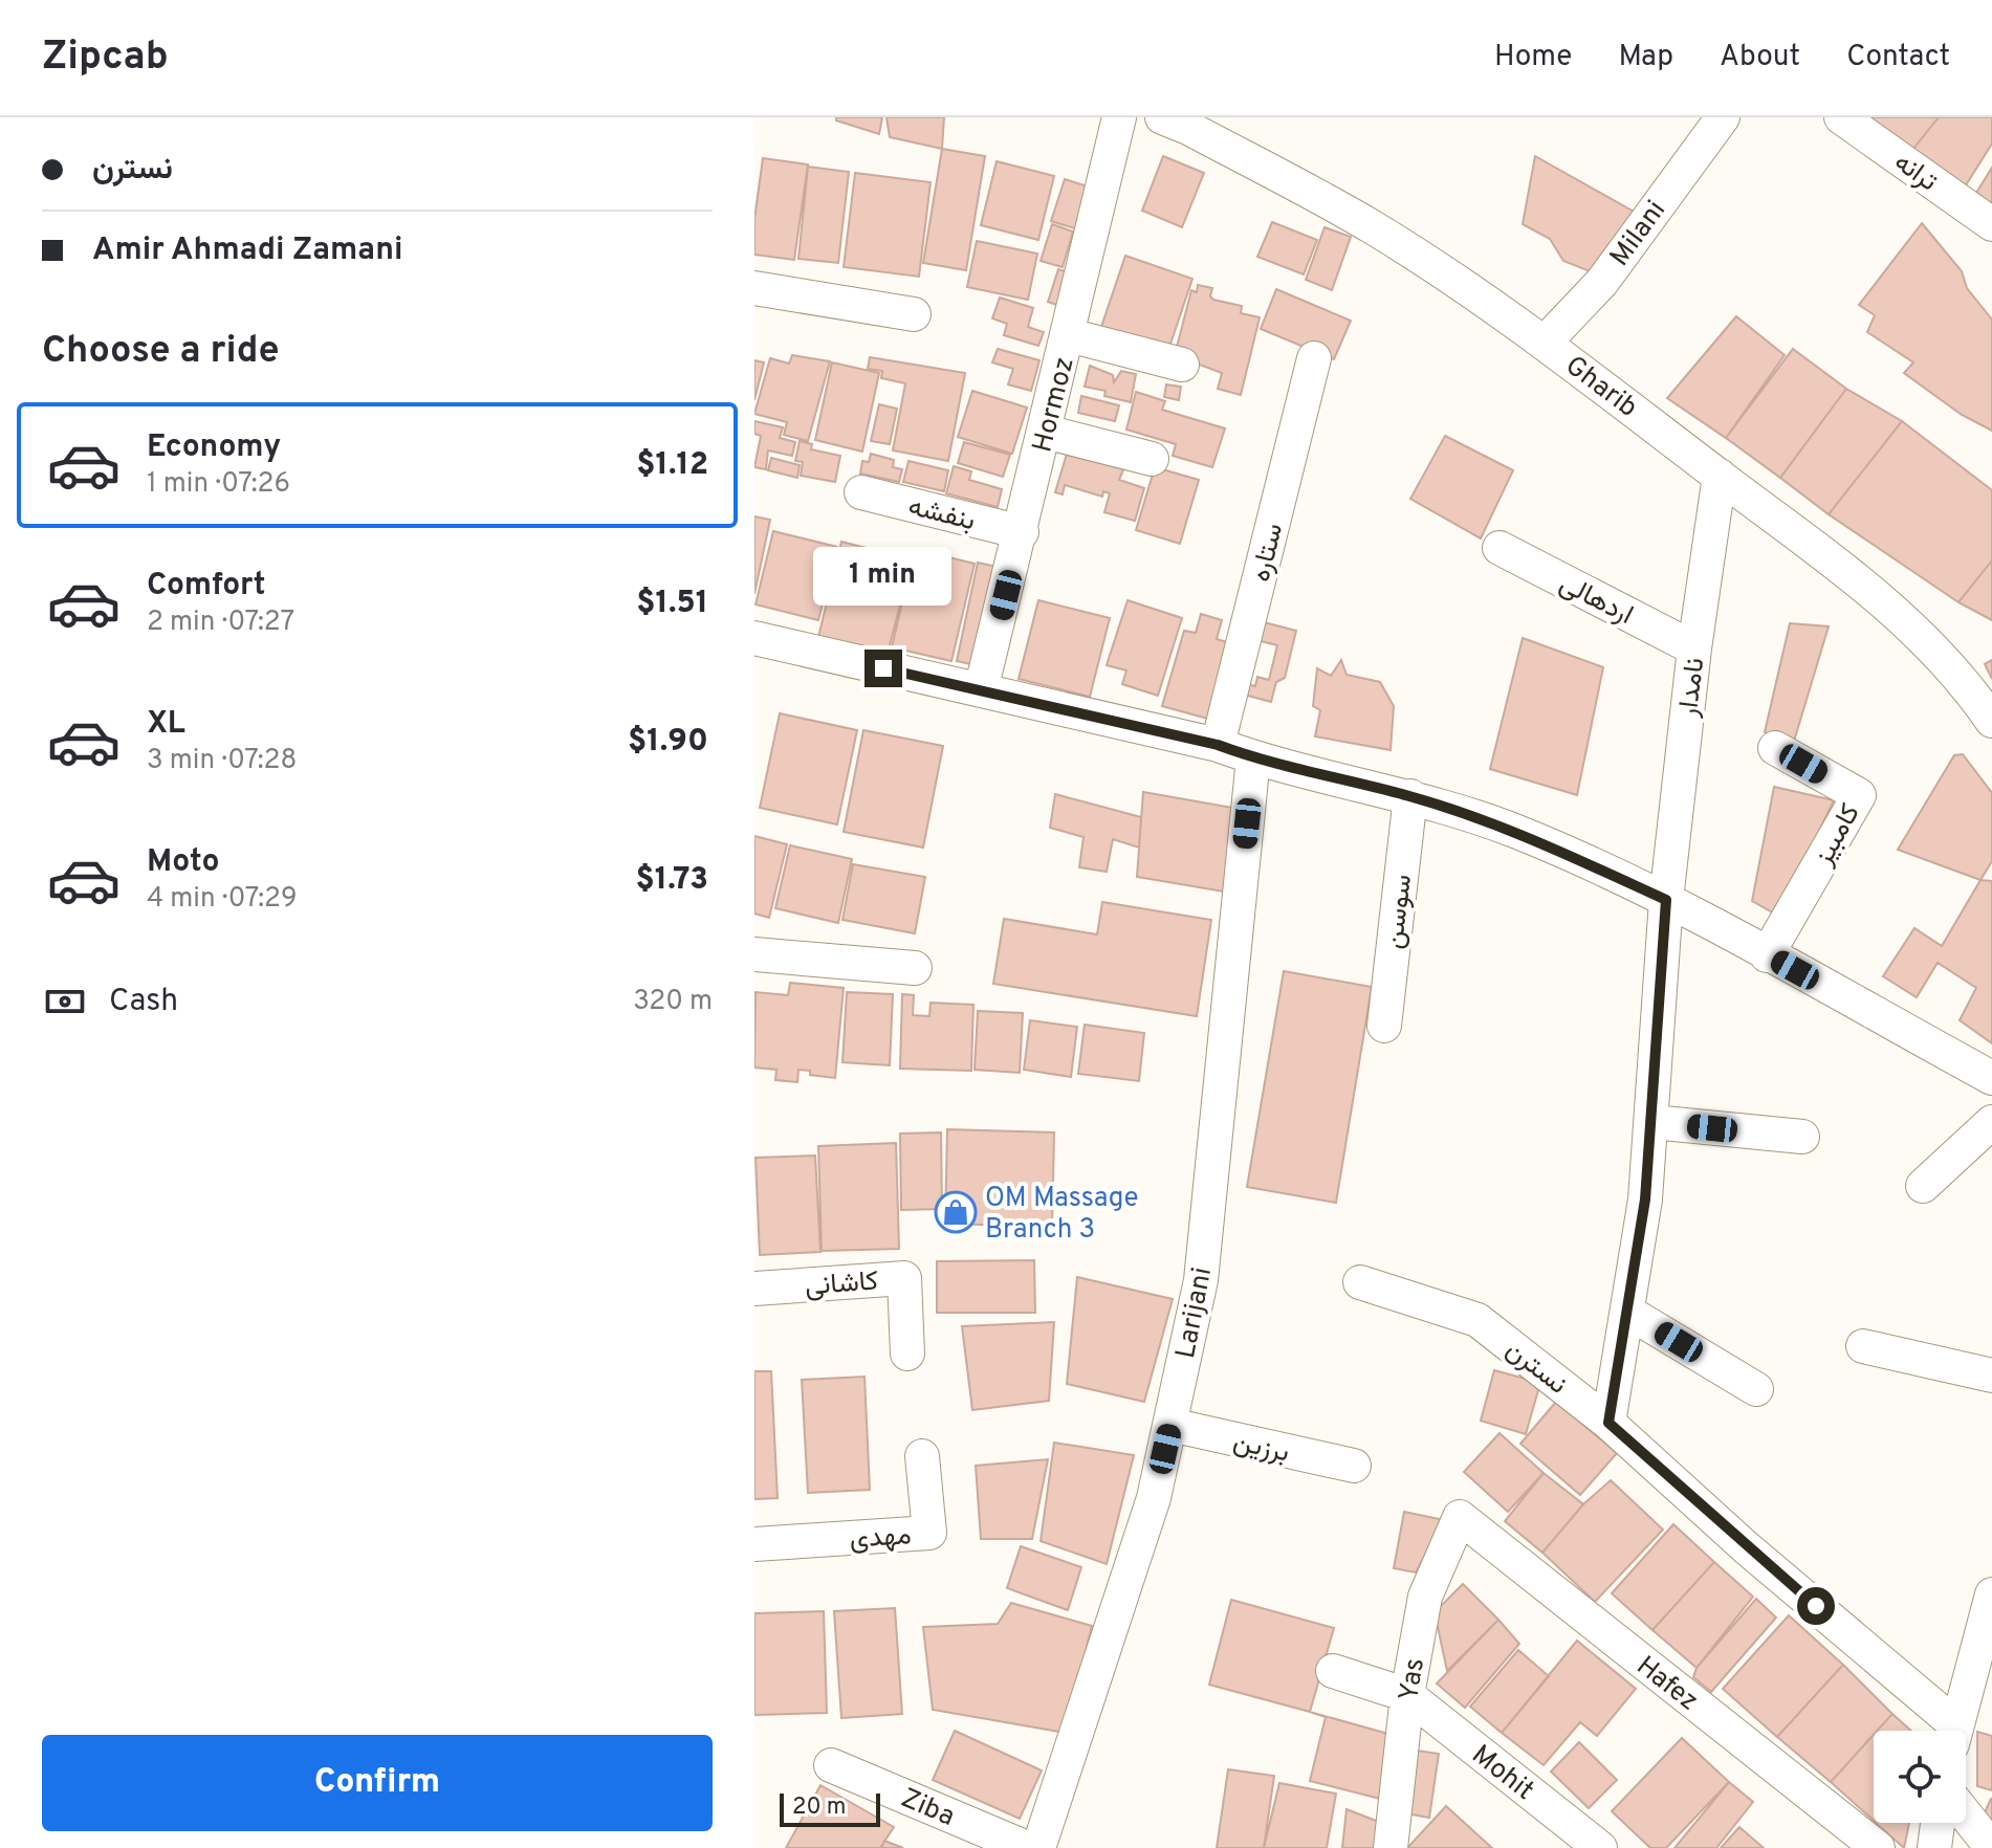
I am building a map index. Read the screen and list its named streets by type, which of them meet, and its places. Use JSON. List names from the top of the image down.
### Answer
{
  "streets": {
    "street": [
      "ترانه",
      "Milani",
      "Gharib",
      "Hormoz",
      "بنفشه",
      "ستاره",
      "اردهالی",
      "نامدار",
      "کامبیز",
      "سوسن",
      "کاشانی",
      "Larijani",
      "نسترن",
      "برزین",
      "مهدی",
      "Yas",
      "Hafez",
      "Mohit",
      "Ziba"
    ]
  },
  "crossings": [
    ["Milani", "Gharib"],
    ["Gharib", "نامدار"],
    ["Hormoz", "بنفشه"],
    ["اردهالی", "نامدار"],
    ["نامدار", "نسترن"],
    ["Larijani", "برزین"],
    ["Yas", "Hafez"],
    ["Yas", "Mohit"]
  ],
  "places": {
    "shop": ["OM Massage Branch 3"]
  },
  "scale_bar": "20 m",
  "page": {
    "header": "Zipcab",
    "nav": [
      "Home",
      "Map",
      "About",
      "Contact"
    ],
    "banner": ["نسترن", "Amir Ahmadi Zamani"],
    "heading": "Choose a ride",
    "list": [
      {
        "name": "Economy",
        "note": "1 min · 07:26",
        "value": "$1.12"
      },
      {
        "name": "Comfort",
        "note": "2 min · 07:27",
        "value": "$1.51"
      },
      {
        "name": "XL",
        "note": "3 min · 07:28",
        "value": "$1.90"
      },
      {
        "name": "Moto",
        "note": "4 min · 07:29",
        "value": "$1.73"
      }
    ],
    "bubble": "1 min",
    "pay": ["Cash", "320 m"],
    "buttons": "Confirm",
    "scale": "20 m"
  }
}
